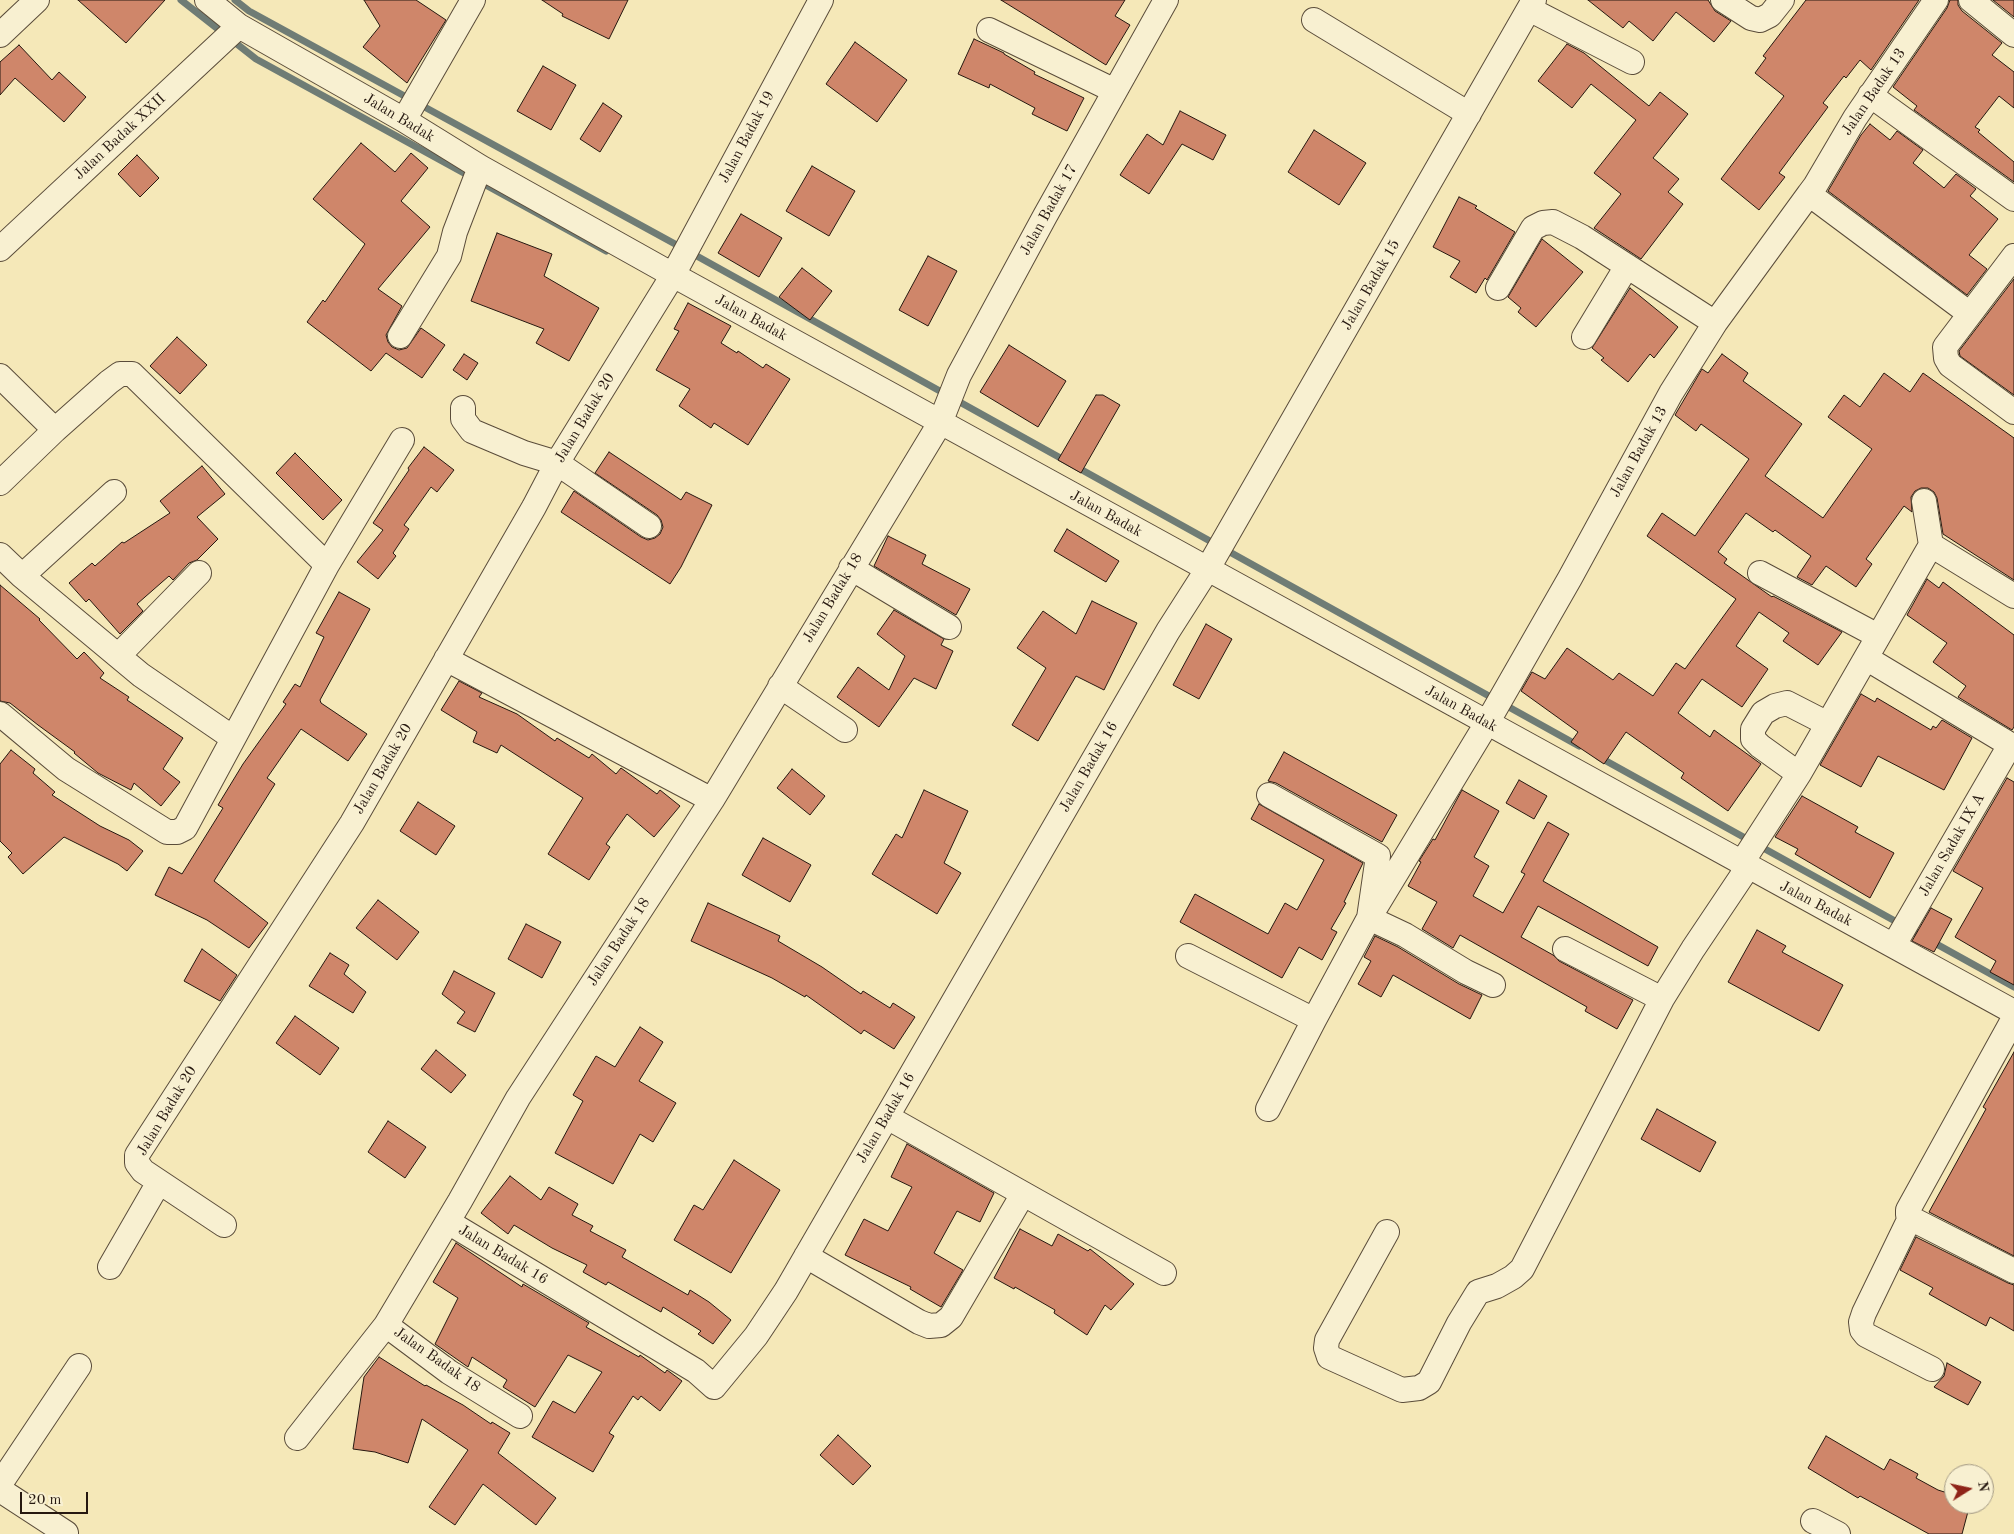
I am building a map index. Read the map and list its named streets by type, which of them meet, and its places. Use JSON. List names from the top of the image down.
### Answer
{
  "streets": {
    "street": [
      "Jalan Badak 13",
      "Jalan Badak",
      "Jalan Badak XXII",
      "Jalan Badak 19",
      "Jalan Badak 17",
      "Jalan Badak 15",
      "Jalan Badak 20",
      "Jalan Badak 18",
      "Jalan Badak 16",
      "Jalan Sadak IX A"
    ]
  },
  "crossings": [
    ["Jalan Badak 13", "Jalan Badak"],
    ["Jalan Badak", "Jalan Badak XXII"],
    ["Jalan Badak", "Jalan Badak 19"],
    ["Jalan Badak", "Jalan Badak 17"],
    ["Jalan Badak", "Jalan Badak 15"],
    ["Jalan Badak", "Jalan Badak 20"],
    ["Jalan Badak", "Jalan Badak 18"],
    ["Jalan Badak", "Jalan Badak 16"],
    ["Jalan Badak", "Jalan Sadak IX A"],
    ["Jalan Badak 19", "Jalan Badak 20"],
    ["Jalan Badak 17", "Jalan Badak 18"],
    ["Jalan Badak 15", "Jalan Badak 16"],
    ["Jalan Badak 18", "Jalan Badak 16"]
  ],
  "scale_bar": "20 m",
  "north": "right"
}
